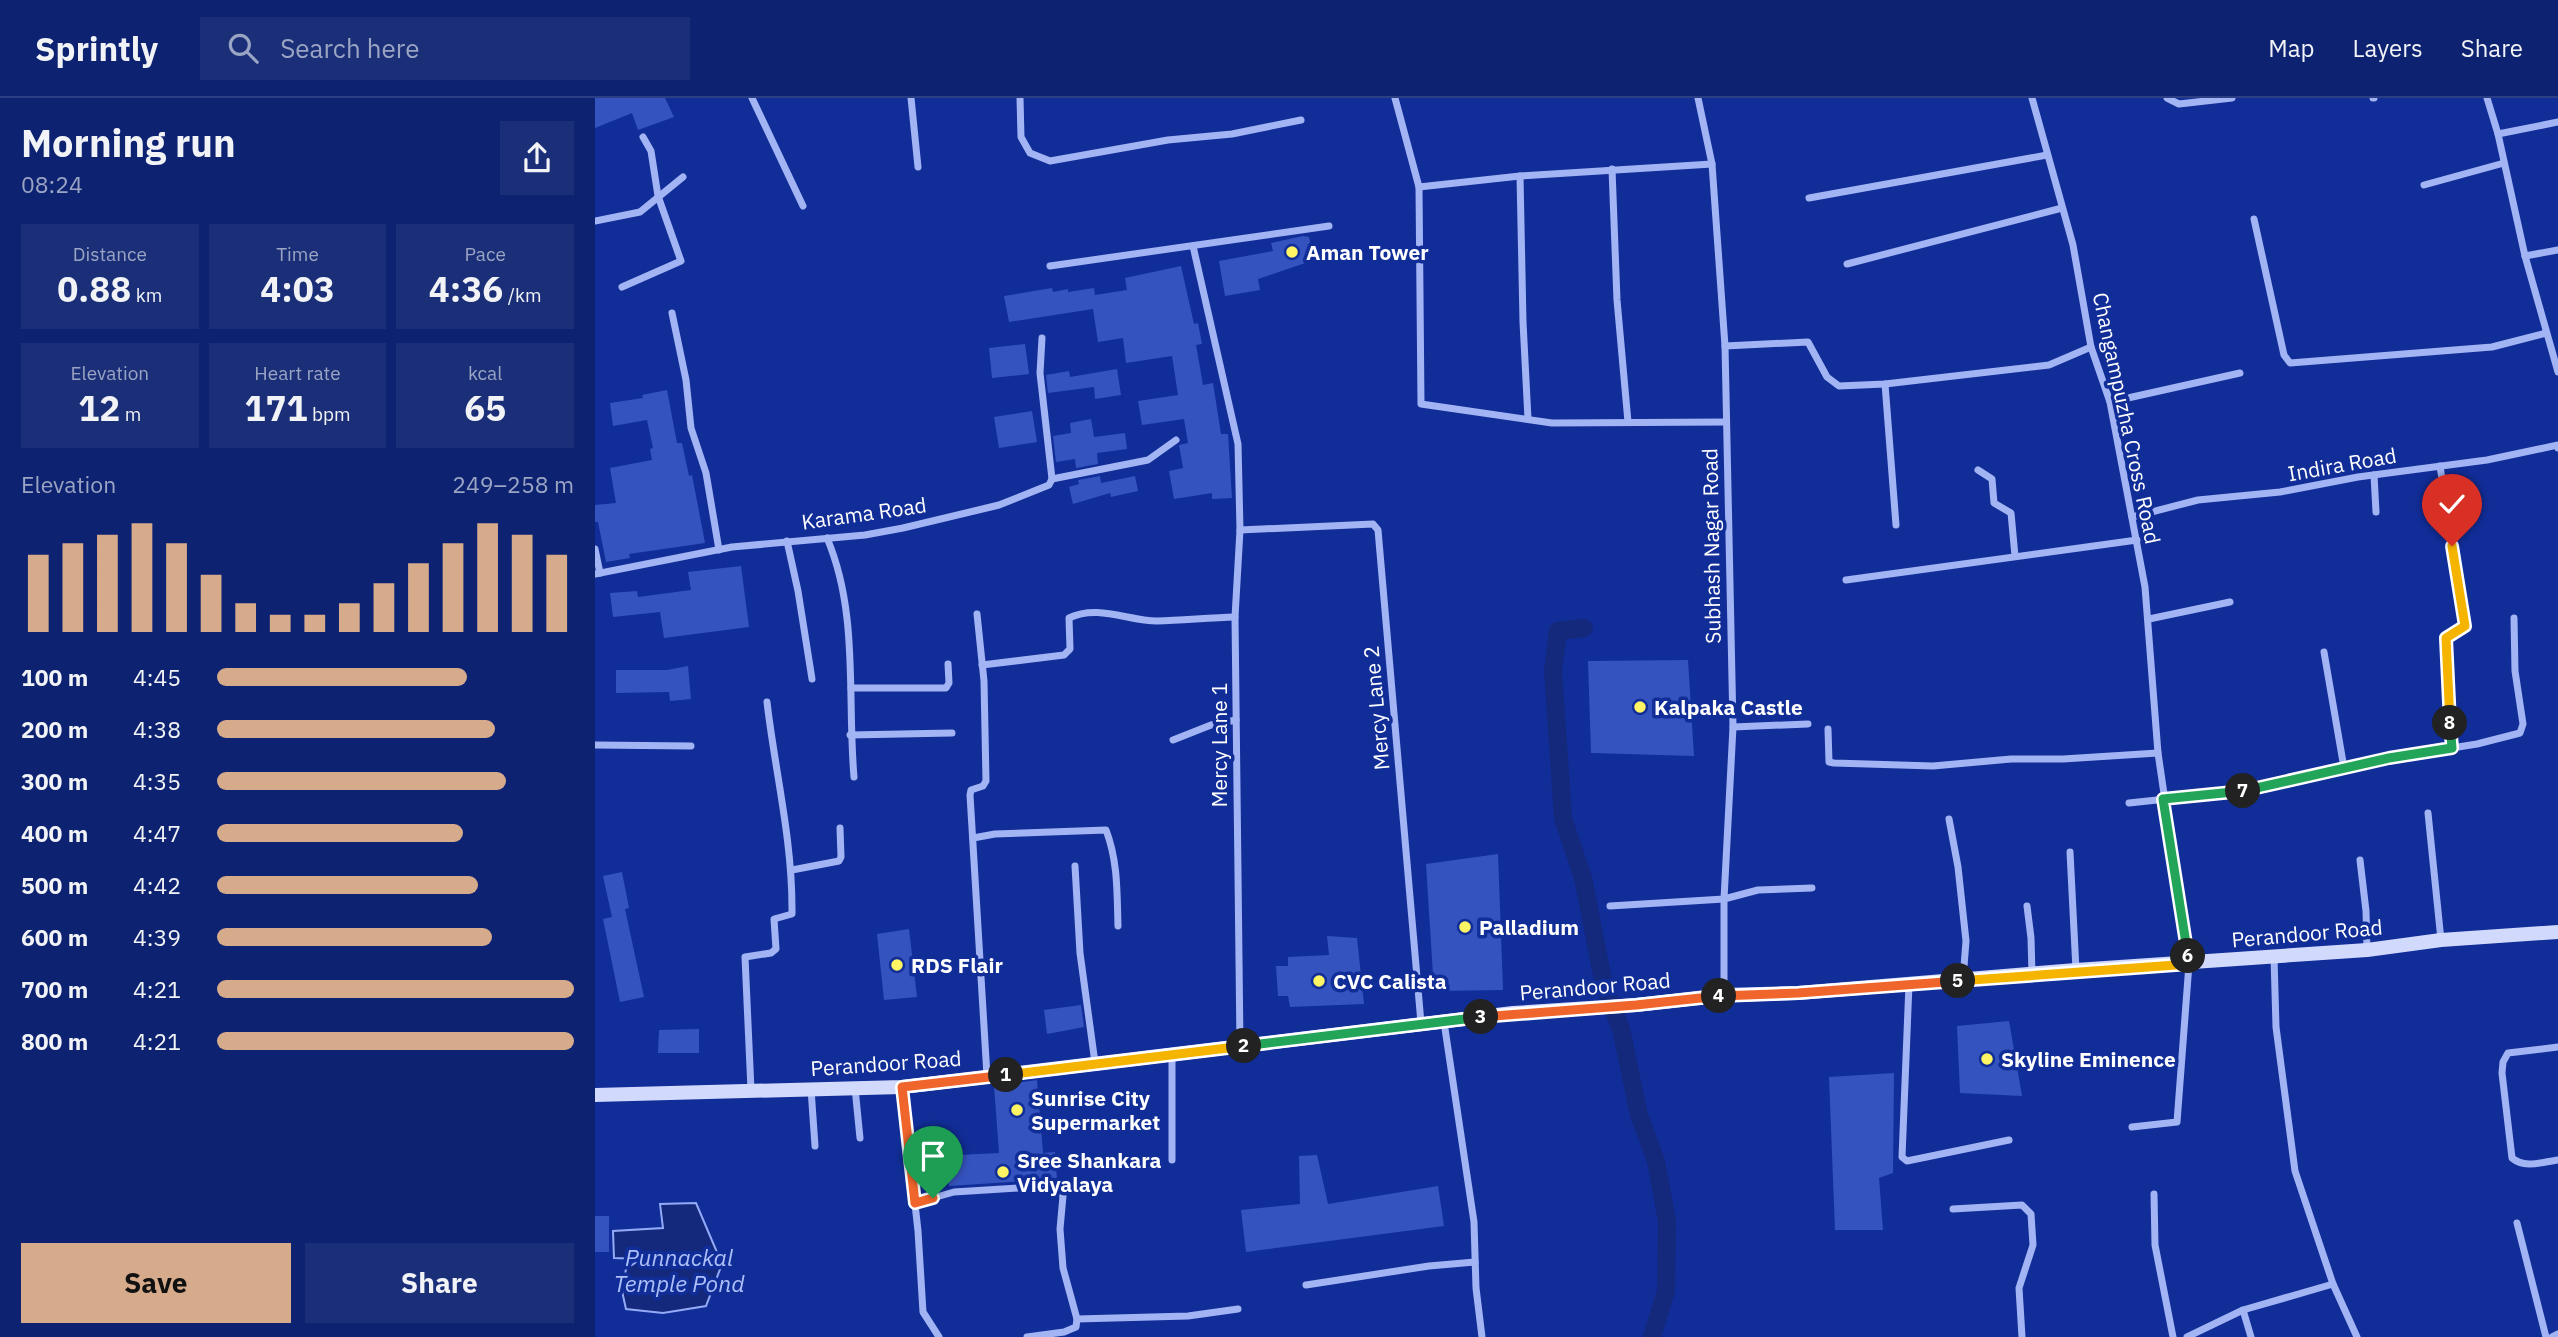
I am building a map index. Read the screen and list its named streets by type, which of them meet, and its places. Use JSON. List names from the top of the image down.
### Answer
{
  "streets": {
    "main road": ["Perandoor Road"],
    "street": [
      "Changampuzha Cross Road",
      "Indira Road",
      "Karama Road",
      "Subhash Nagar Road",
      "Mercy Lane 2",
      "Mercy Lane 1"
    ]
  },
  "crossings": [
    ["Changampuzha Cross Road", "Indira Road"],
    ["Changampuzha Cross Road", "Perandoor Road"],
    ["Subhash Nagar Road", "Perandoor Road"],
    ["Mercy Lane 2", "Mercy Lane 1"],
    ["Mercy Lane 2", "Perandoor Road"],
    ["Mercy Lane 1", "Perandoor Road"]
  ],
  "water": ["Punnackal Temple Pond"],
  "places": [
    "Aman Tower",
    "Kalpaka Castle",
    "Palladium",
    "RDS Flair",
    "CVC Calista",
    "Skyline Eminence",
    "Sunrise City Supermarket",
    "Sree Shankara Vidyalaya"
  ],
  "page": {
    "header": "Sprintly",
    "search": "Search here",
    "nav": ["Map", "Layers", "Share"],
    "heading": ["Morning run", "08:24"],
    "stats": [
      ["Distance", "0.88 km"],
      ["Time", "4:03"],
      ["Pace", "4:36 /km"],
      ["Elevation", "12 m"],
      ["Heart rate", "171 bpm"],
      ["kcal", "65"]
    ],
    "chart": ["Elevation", "249–258 m"],
    "list": [
      {
        "name": "100 m",
        "note": "4:45"
      },
      {
        "name": "200 m",
        "note": "4:38"
      },
      {
        "name": "300 m",
        "note": "4:35"
      },
      {
        "name": "400 m",
        "note": "4:47"
      },
      {
        "name": "500 m",
        "note": "4:42"
      },
      {
        "name": "600 m",
        "note": "4:39"
      },
      {
        "name": "700 m",
        "note": "4:21"
      },
      {
        "name": "800 m",
        "note": "4:21"
      }
    ],
    "pins": [
      "8",
      "7",
      "6",
      "5",
      "4",
      "3",
      "2",
      "1"
    ],
    "buttons": ["Save", "Share"]
  }
}
